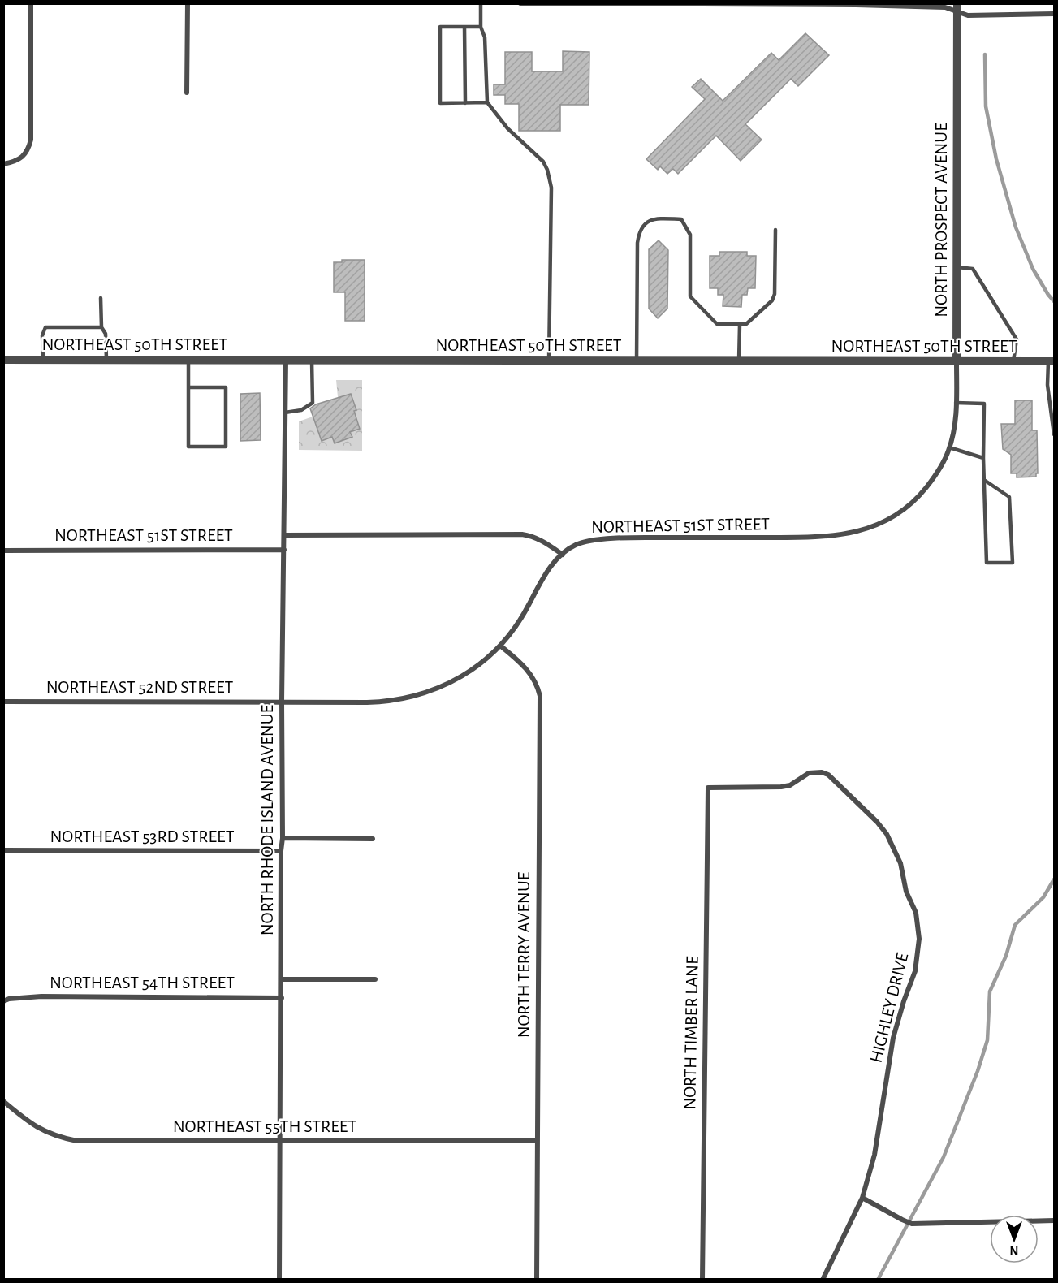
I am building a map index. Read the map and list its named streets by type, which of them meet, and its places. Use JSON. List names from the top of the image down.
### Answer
{
  "streets": {
    "street": [
      "NORTH PROSPECT AVENUE",
      "NORTHEAST 50TH STREET",
      "NORTHEAST 51ST STREET",
      "NORTHEAST 52ND STREET",
      "NORTH RHODE ISLAND AVENUE",
      "NORTHEAST 53RD STREET",
      "NORTH TERRY AVENUE",
      "NORTHEAST 54TH STREET",
      "HIGHLEY DRIVE",
      "NORTH TIMBER LANE",
      "NORTHEAST 55TH STREET"
    ]
  },
  "crossings": [
    ["NORTH PROSPECT AVENUE", "NORTHEAST 50TH STREET"],
    ["NORTH PROSPECT AVENUE", "NORTHEAST 51ST STREET"],
    ["NORTHEAST 50TH STREET", "NORTH RHODE ISLAND AVENUE"],
    ["NORTHEAST 51ST STREET", "NORTHEAST 52ND STREET"],
    ["NORTHEAST 51ST STREET", "NORTH RHODE ISLAND AVENUE"],
    ["NORTHEAST 52ND STREET", "NORTH RHODE ISLAND AVENUE"],
    ["NORTHEAST 52ND STREET", "NORTH TERRY AVENUE"],
    ["NORTH RHODE ISLAND AVENUE", "NORTHEAST 53RD STREET"],
    ["NORTH RHODE ISLAND AVENUE", "NORTHEAST 54TH STREET"],
    ["NORTH RHODE ISLAND AVENUE", "NORTHEAST 55TH STREET"],
    ["NORTH TERRY AVENUE", "NORTHEAST 55TH STREET"],
    ["HIGHLEY DRIVE", "NORTH TIMBER LANE"]
  ],
  "north": "bottom"
}
